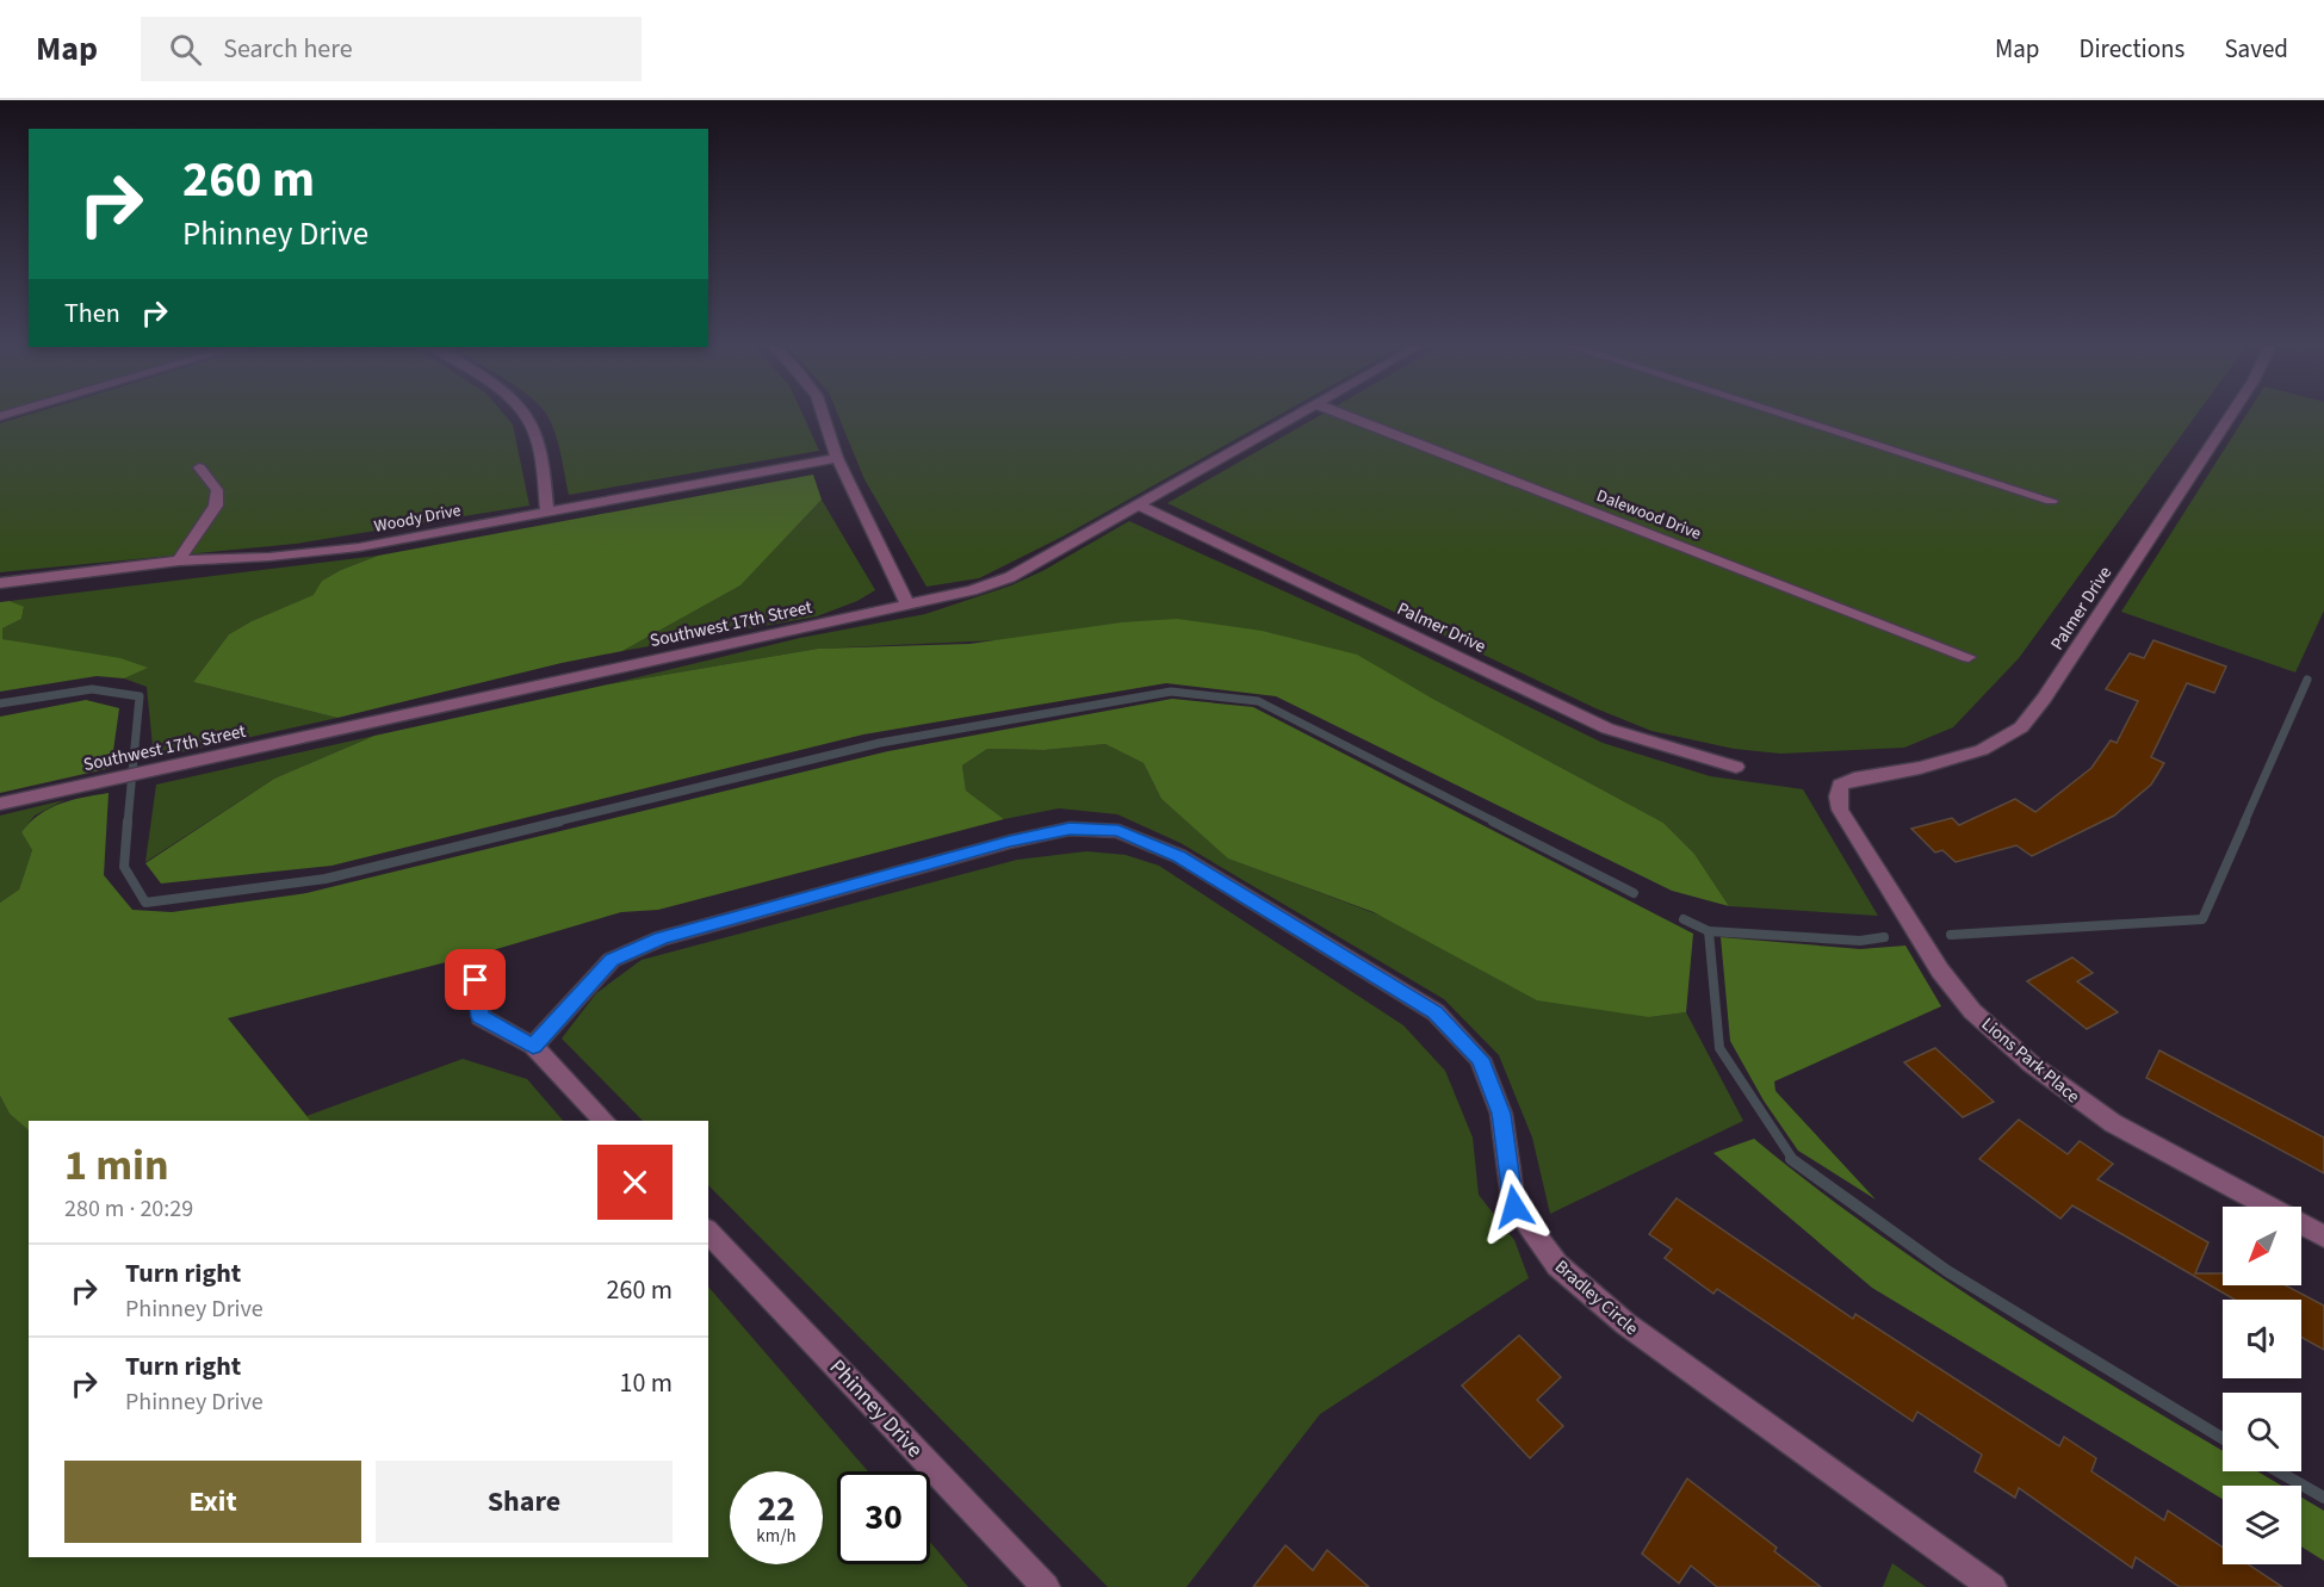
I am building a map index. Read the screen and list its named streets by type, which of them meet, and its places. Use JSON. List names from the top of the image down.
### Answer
{
  "streets": {
    "street": [
      "Dalewood Drive",
      "Woody Drive",
      "Palmer Drive",
      "Southwest 17th Street",
      "Lions Park Place",
      "Bradley Circle",
      "Phinney Drive"
    ]
  },
  "crossings": [
    ["Palmer Drive", "Southwest 17th Street"],
    ["Palmer Drive", "Lions Park Place"]
  ],
  "north": "bottom left",
  "page": {
    "header": "Map",
    "search": "Search here",
    "nav": ["Map", "Directions", "Saved"],
    "turn": ["260 m", "Phinney Drive"],
    "then": "Then",
    "heading": ["1 min", "280 m · 20:29"],
    "list": [
      {
        "name": "Turn right",
        "note": "Phinney Drive",
        "value": "260 m"
      },
      {
        "name": "Turn right",
        "note": "Phinney Drive",
        "value": "10 m"
      }
    ],
    "buttons": ["Exit", "Share"],
    "speed": "22 km/h",
    "limit": "30"
  }
}
